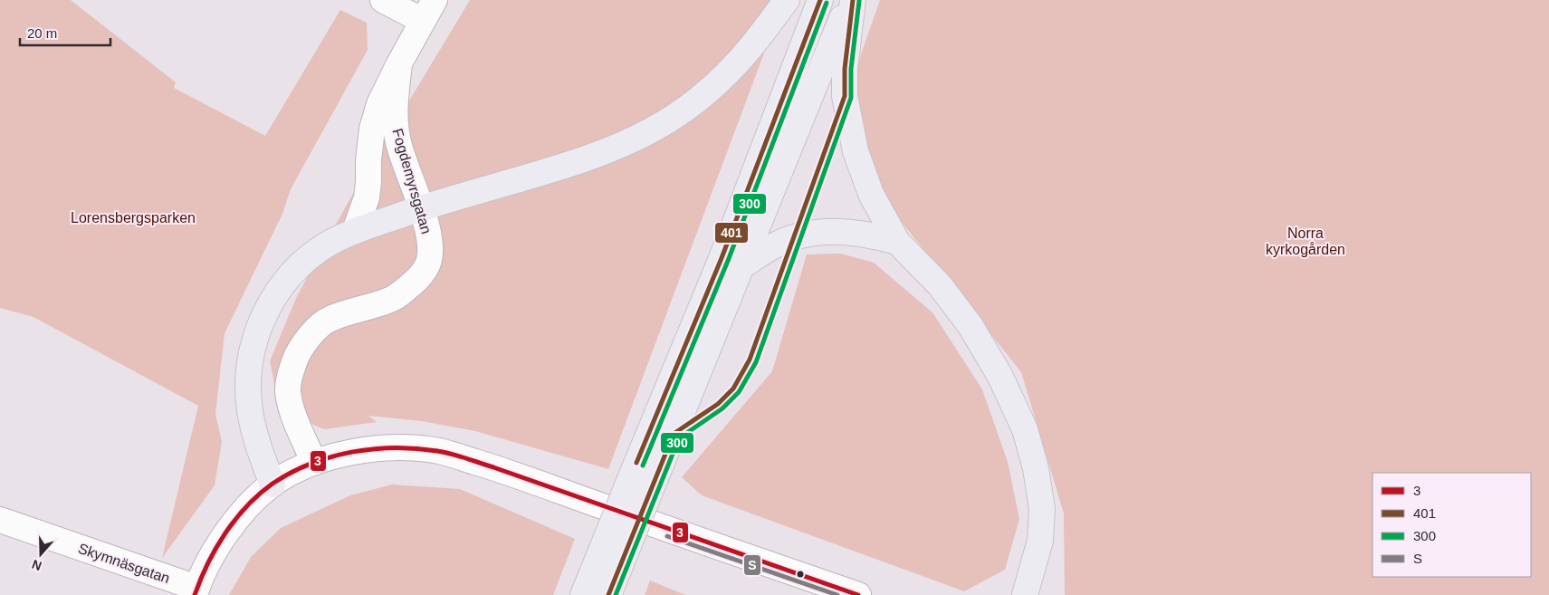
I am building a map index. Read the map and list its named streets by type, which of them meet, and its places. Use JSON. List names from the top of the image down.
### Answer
{
  "streets": {
    "street": ["Fogdemyrsgatan", "Skymnäsgatan"]
  },
  "parks": ["Lorensbergsparken", "Norra kyrkogården"],
  "lines": [
    "transit line 401",
    "transit line 300",
    "transit line 3",
    "transit line S"
  ],
  "legend": [
    "3",
    "401",
    "300",
    "S"
  ],
  "scale_bar": "20 m",
  "north": "bottom"
}
